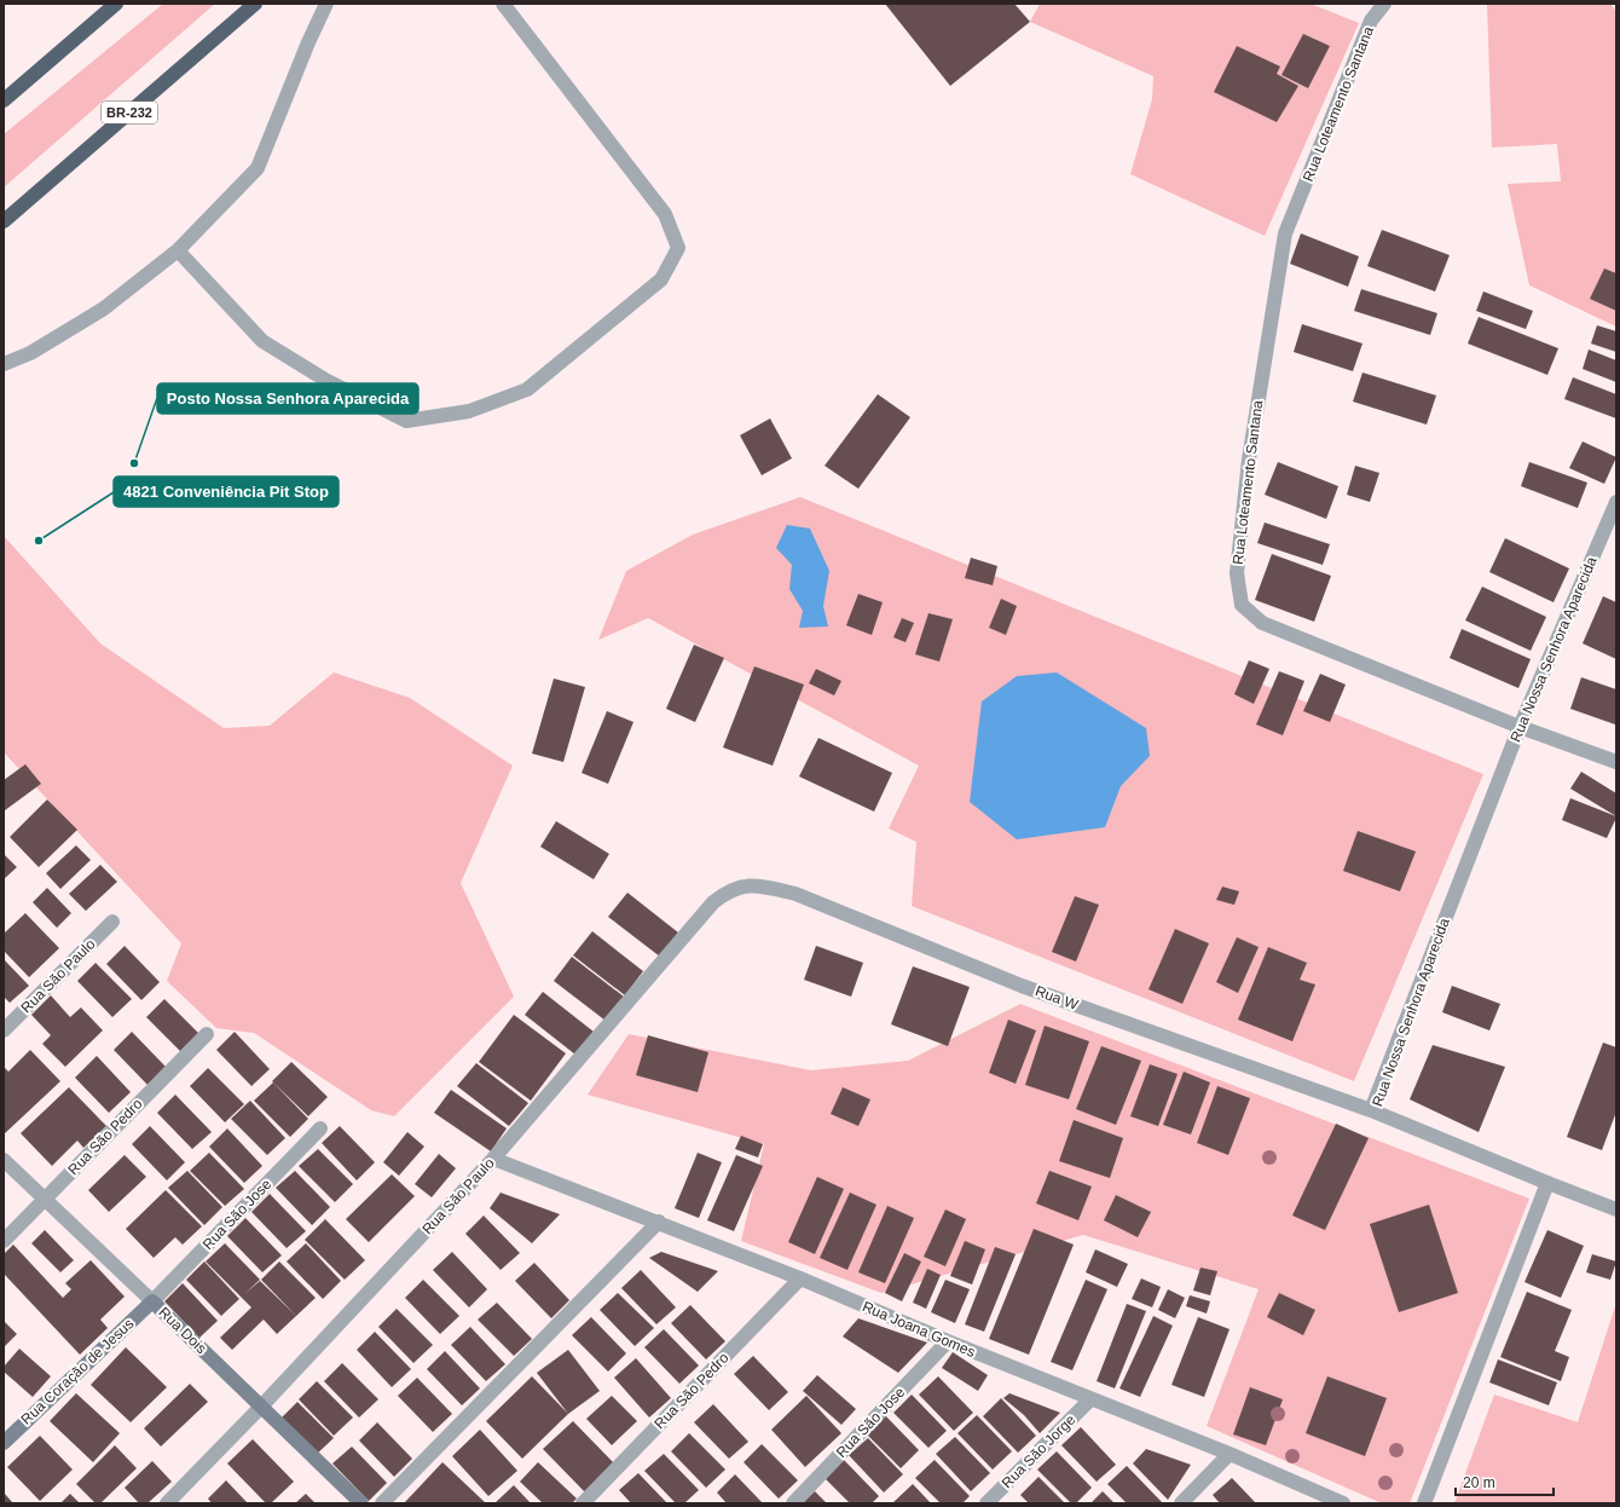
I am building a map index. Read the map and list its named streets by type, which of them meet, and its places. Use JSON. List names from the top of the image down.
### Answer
{
  "streets": {
    "highway": ["BR-232"],
    "main road": ["Rua Dois", "Rua Coração de Jesus"],
    "street": [
      "Rua Loteamento Santana",
      "Rua Nossa Senhora Aparecida",
      "Rua São Paulo",
      "Rua W",
      "Rua São Pedro",
      "Rua São Jose",
      "Rua Joana Gomes",
      "Rua São Jorge"
    ]
  },
  "crossings": [
    ["Rua Loteamento Santana", "Rua Nossa Senhora Aparecida"],
    ["Rua Nossa Senhora Aparecida", "Rua W"],
    ["Rua São Paulo", "Rua W"],
    ["Rua São Paulo", "Rua Joana Gomes"],
    ["Rua São Paulo", "Rua Dois"],
    ["Rua São Pedro", "Rua Joana Gomes"],
    ["Rua São Pedro", "Rua Dois"],
    ["Rua São Jose", "Rua Joana Gomes"],
    ["Rua São Jose", "Rua Dois"],
    ["Rua São Jose", "Rua Coração de Jesus"],
    ["Rua Joana Gomes", "Rua São Jorge"],
    ["Rua Dois", "Rua Coração de Jesus"]
  ],
  "places": ["Posto Nossa Senhora Aparecida", "4821 Conveniência Pit Stop"],
  "scale_bar": "20 m"
}
